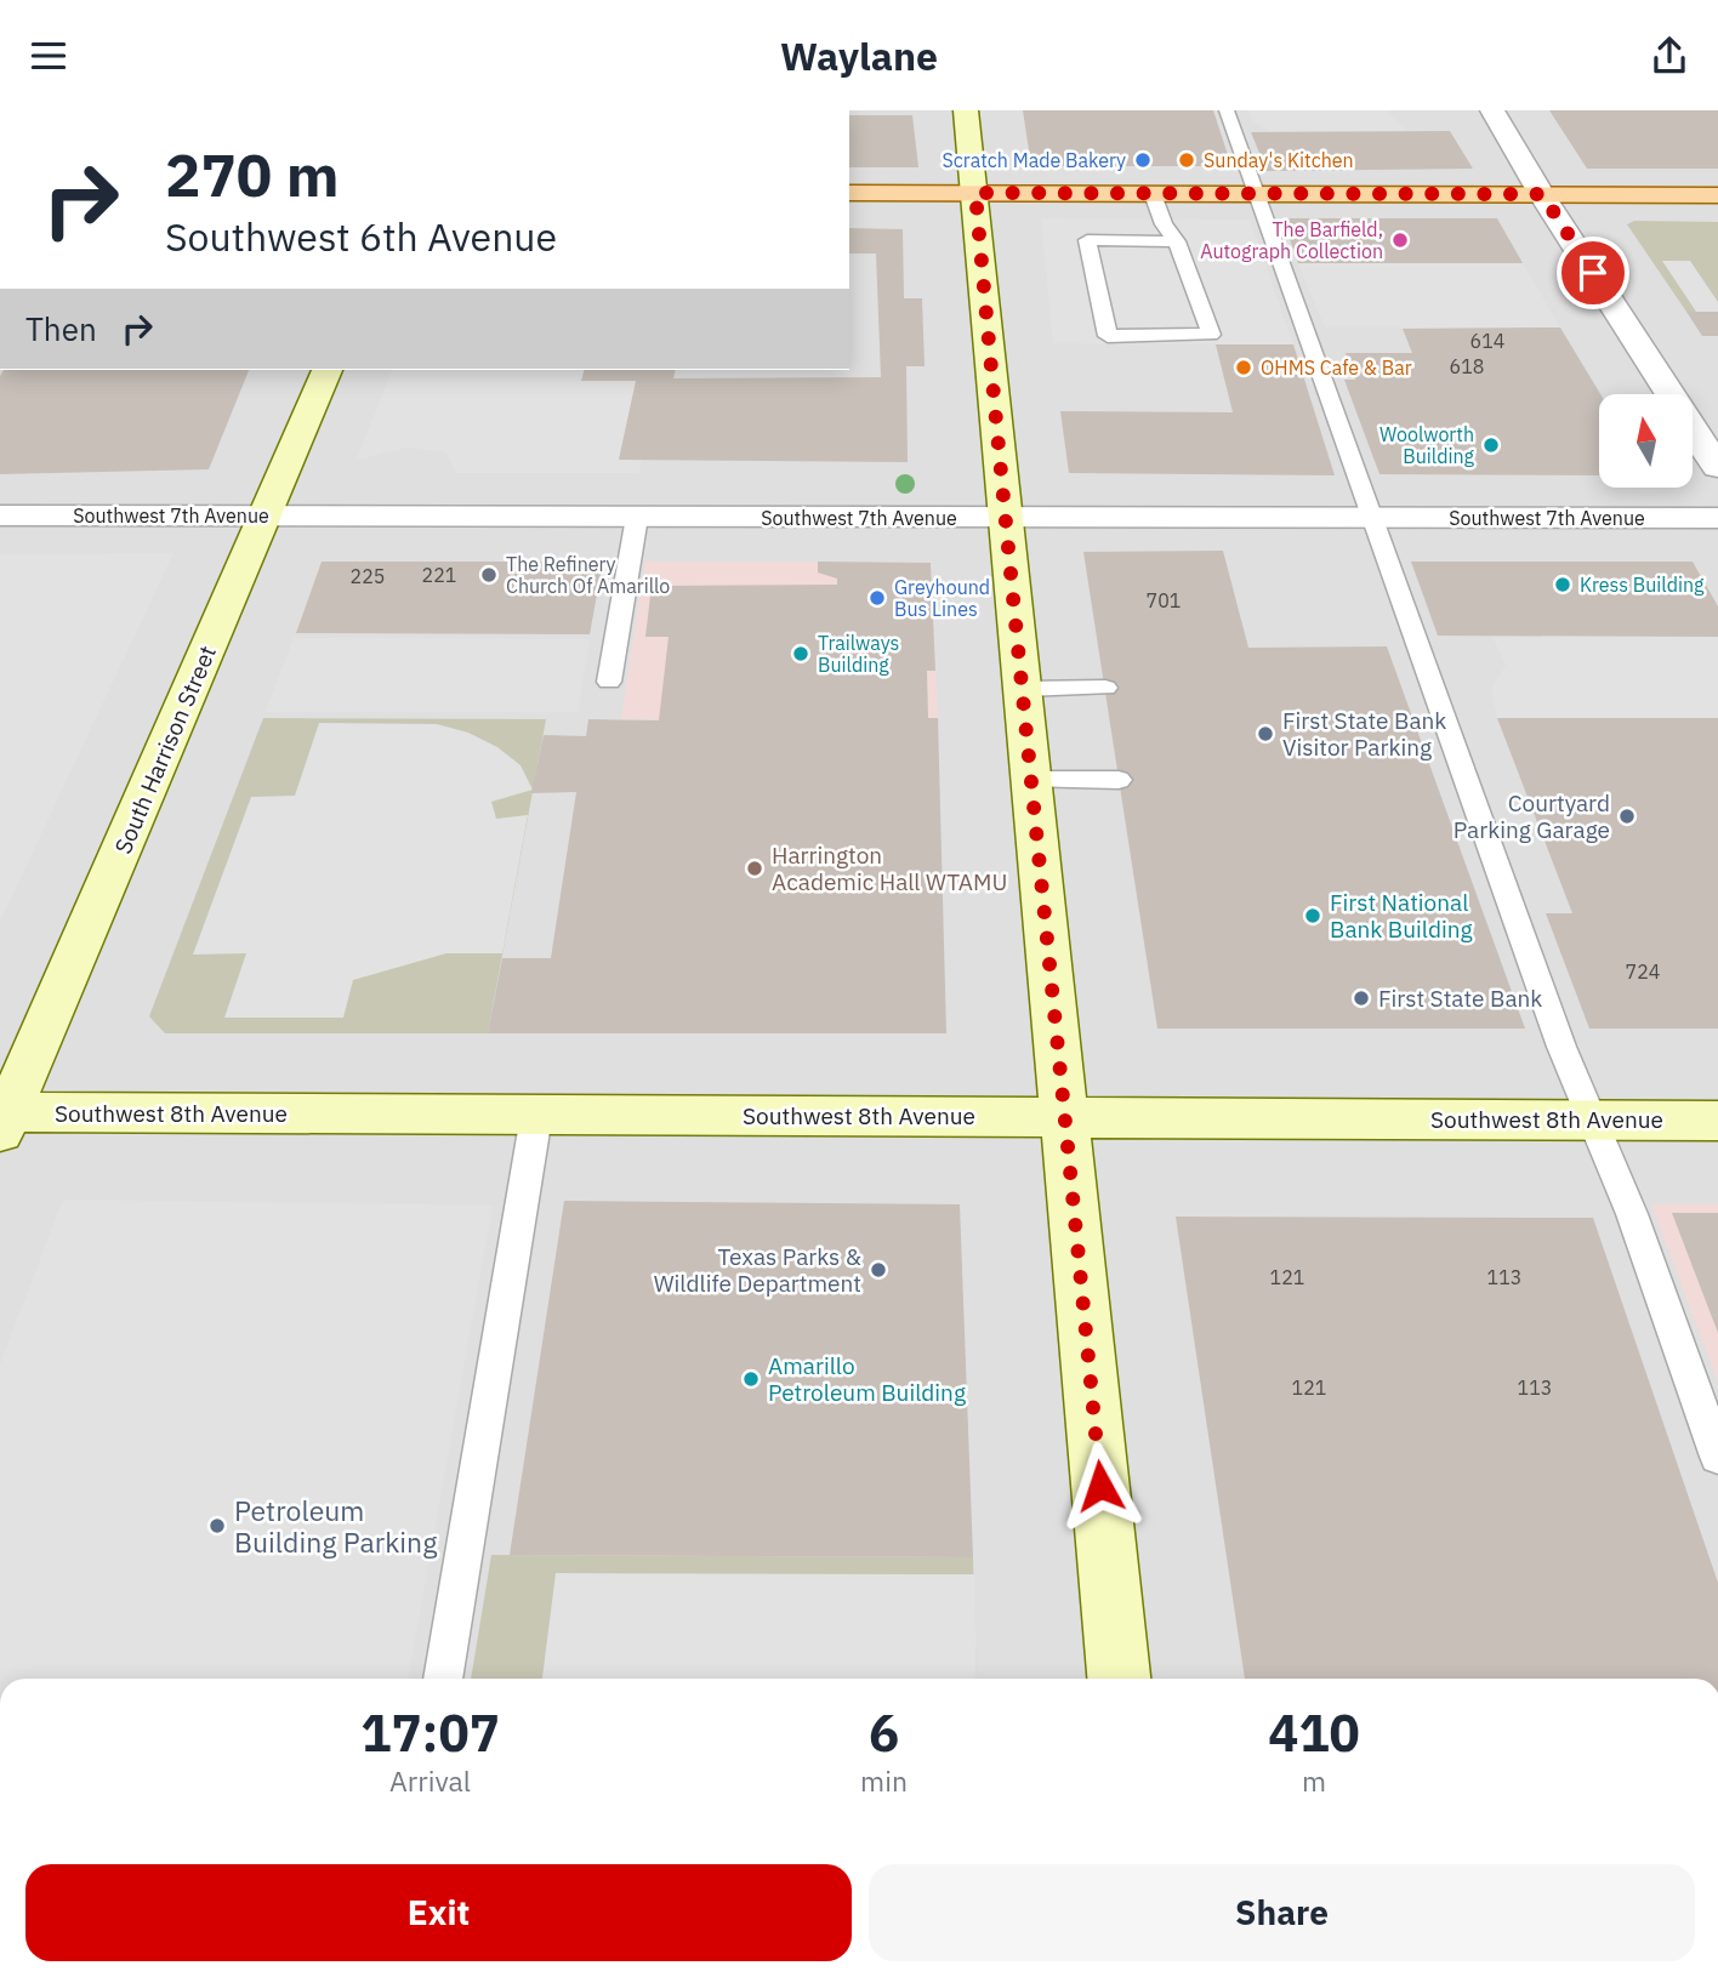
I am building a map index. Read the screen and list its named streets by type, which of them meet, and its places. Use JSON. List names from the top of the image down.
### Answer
{
  "streets": {
    "main road": ["South Harrison Street", "Southwest 8th Avenue"],
    "street": ["Southwest 7th Avenue"]
  },
  "crossings": [
    ["Southwest 7th Avenue", "South Harrison Street"],
    ["South Harrison Street", "Southwest 8th Avenue"]
  ],
  "places": [
    "Scratch Made Bakery",
    "Sunday's Kitchen",
    "The Barfield, Autograph Collection",
    "OHMS Cafe & Bar",
    "Woolworth Building",
    "The Refinery Church Of Amarillo",
    "Kress Building",
    "Greyhound Bus Lines",
    "Trailways Building",
    "First State Bank Visitor Parking",
    "Courtyard Parking Garage",
    "Harrington Academic Hall WTAMU",
    "First National Bank Building",
    "First State Bank",
    "Texas Parks & Wildlife Department",
    "Amarillo Petroleum Building",
    "Petroleum Building Parking"
  ],
  "house_numbers": [
    "614",
    "618",
    "221",
    "225",
    "701",
    "724",
    "121",
    "113",
    "121",
    "113"
  ],
  "north": "top",
  "page": {
    "header": "Waylane",
    "turn": ["270 m", "Southwest 6th Avenue"],
    "then": "Then",
    "eta": [
      "17:07",
      "Arrival",
      "6",
      "min",
      "410",
      "m"
    ],
    "buttons": ["Exit", "Share"]
  }
}
